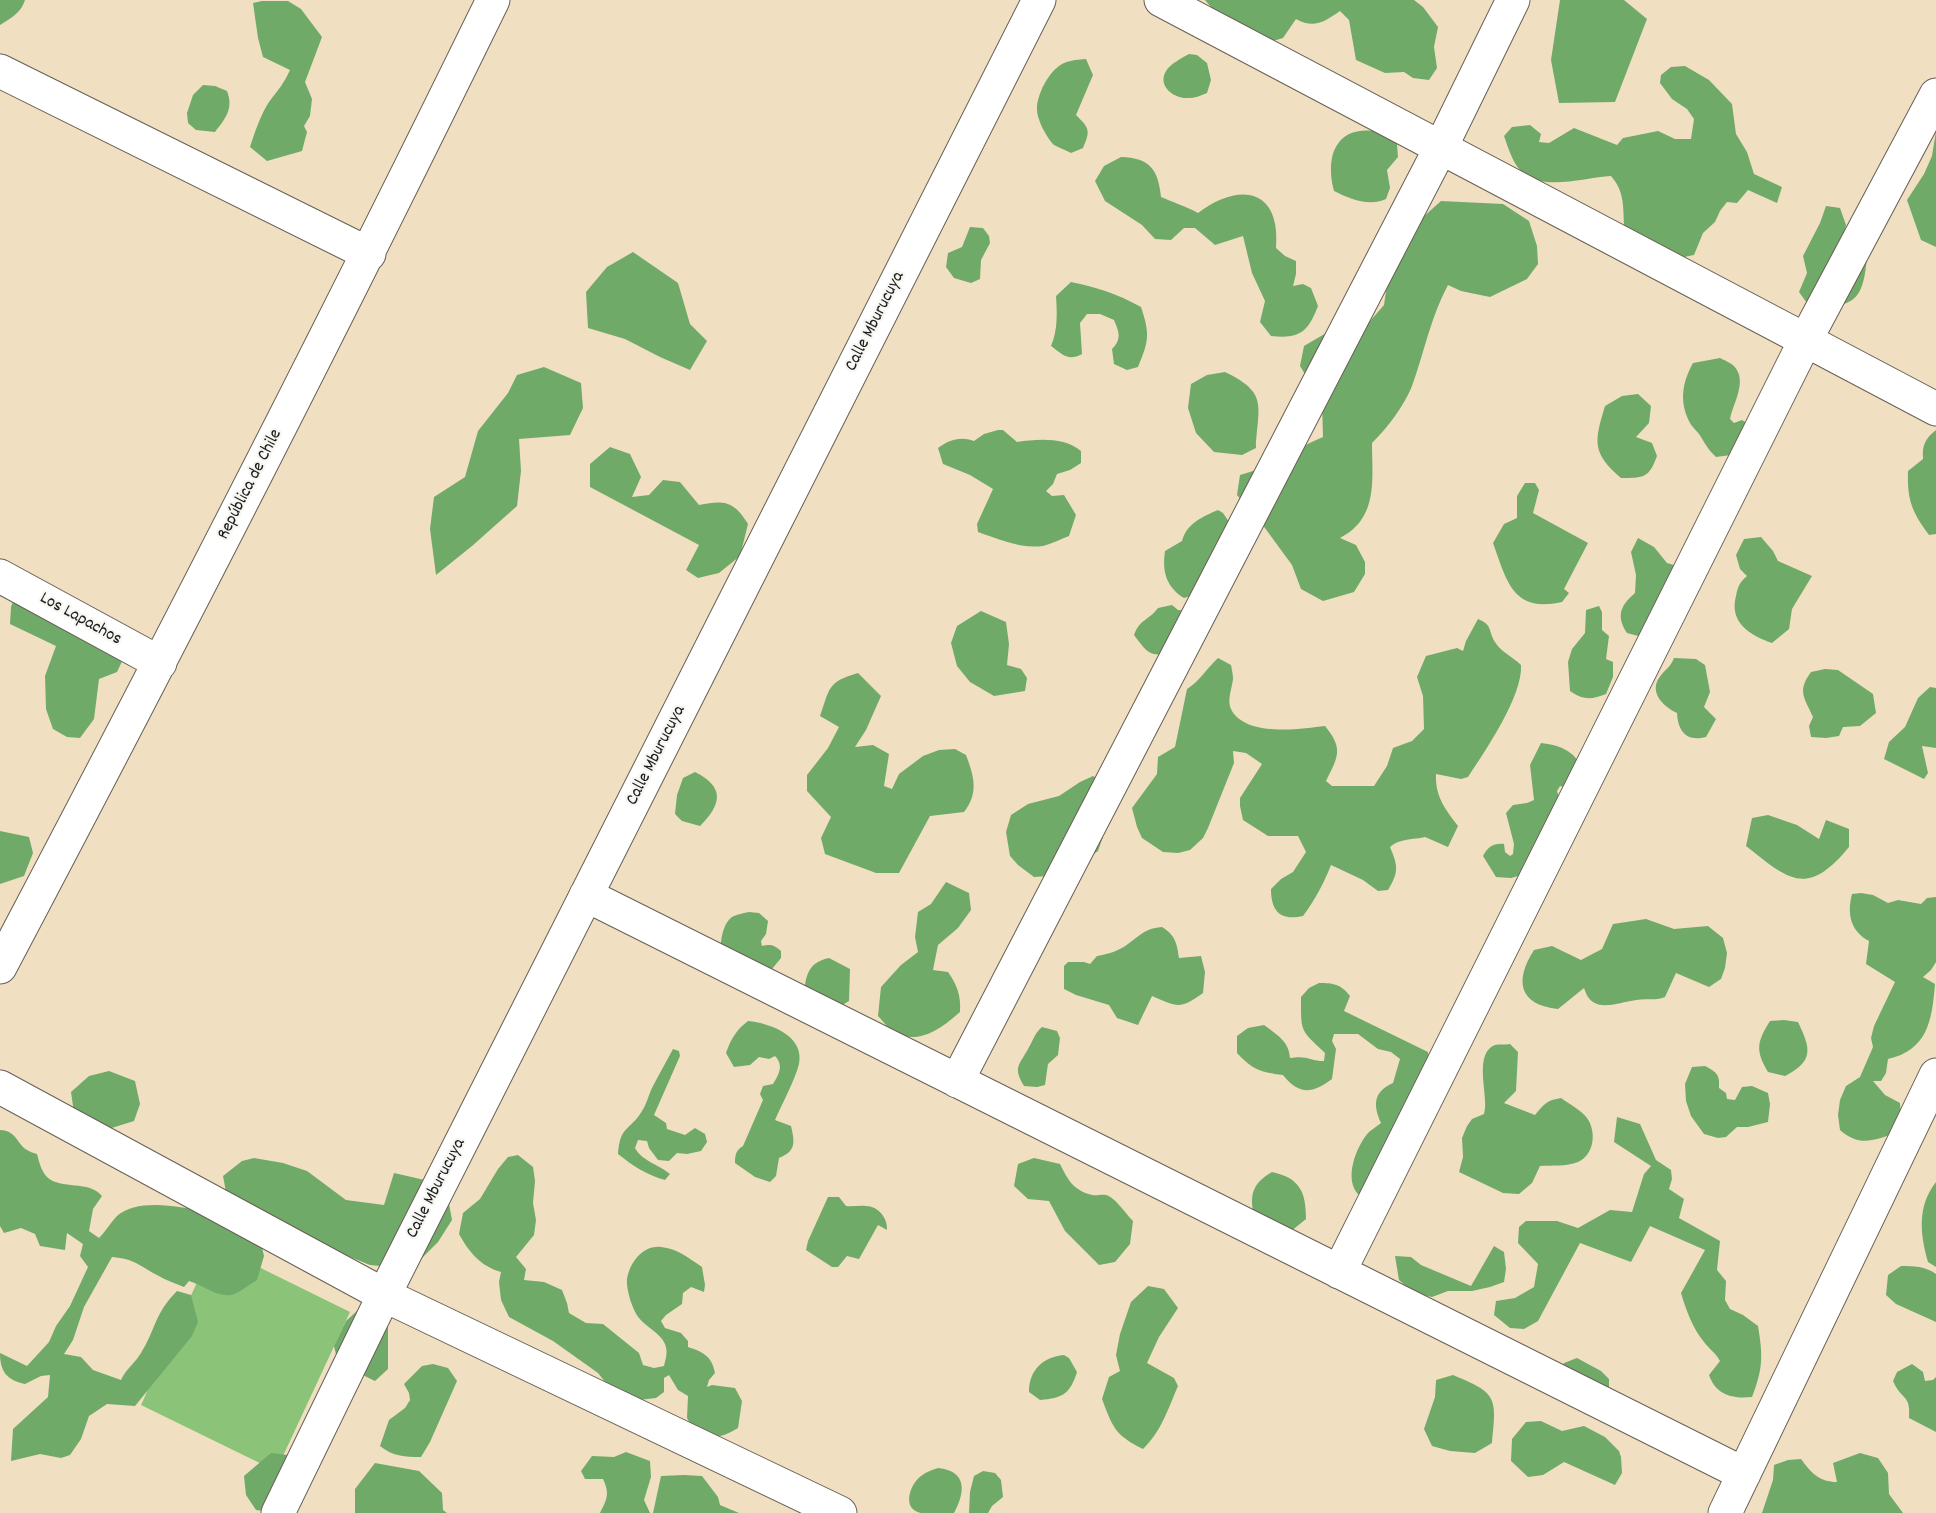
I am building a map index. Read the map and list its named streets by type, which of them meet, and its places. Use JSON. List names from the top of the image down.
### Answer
{
  "streets": {
    "street": ["Calle Mburucuya", "República de Chile", "Los Lapachos"]
  },
  "crossings": [
    ["República de Chile", "Los Lapachos"]
  ]
}
